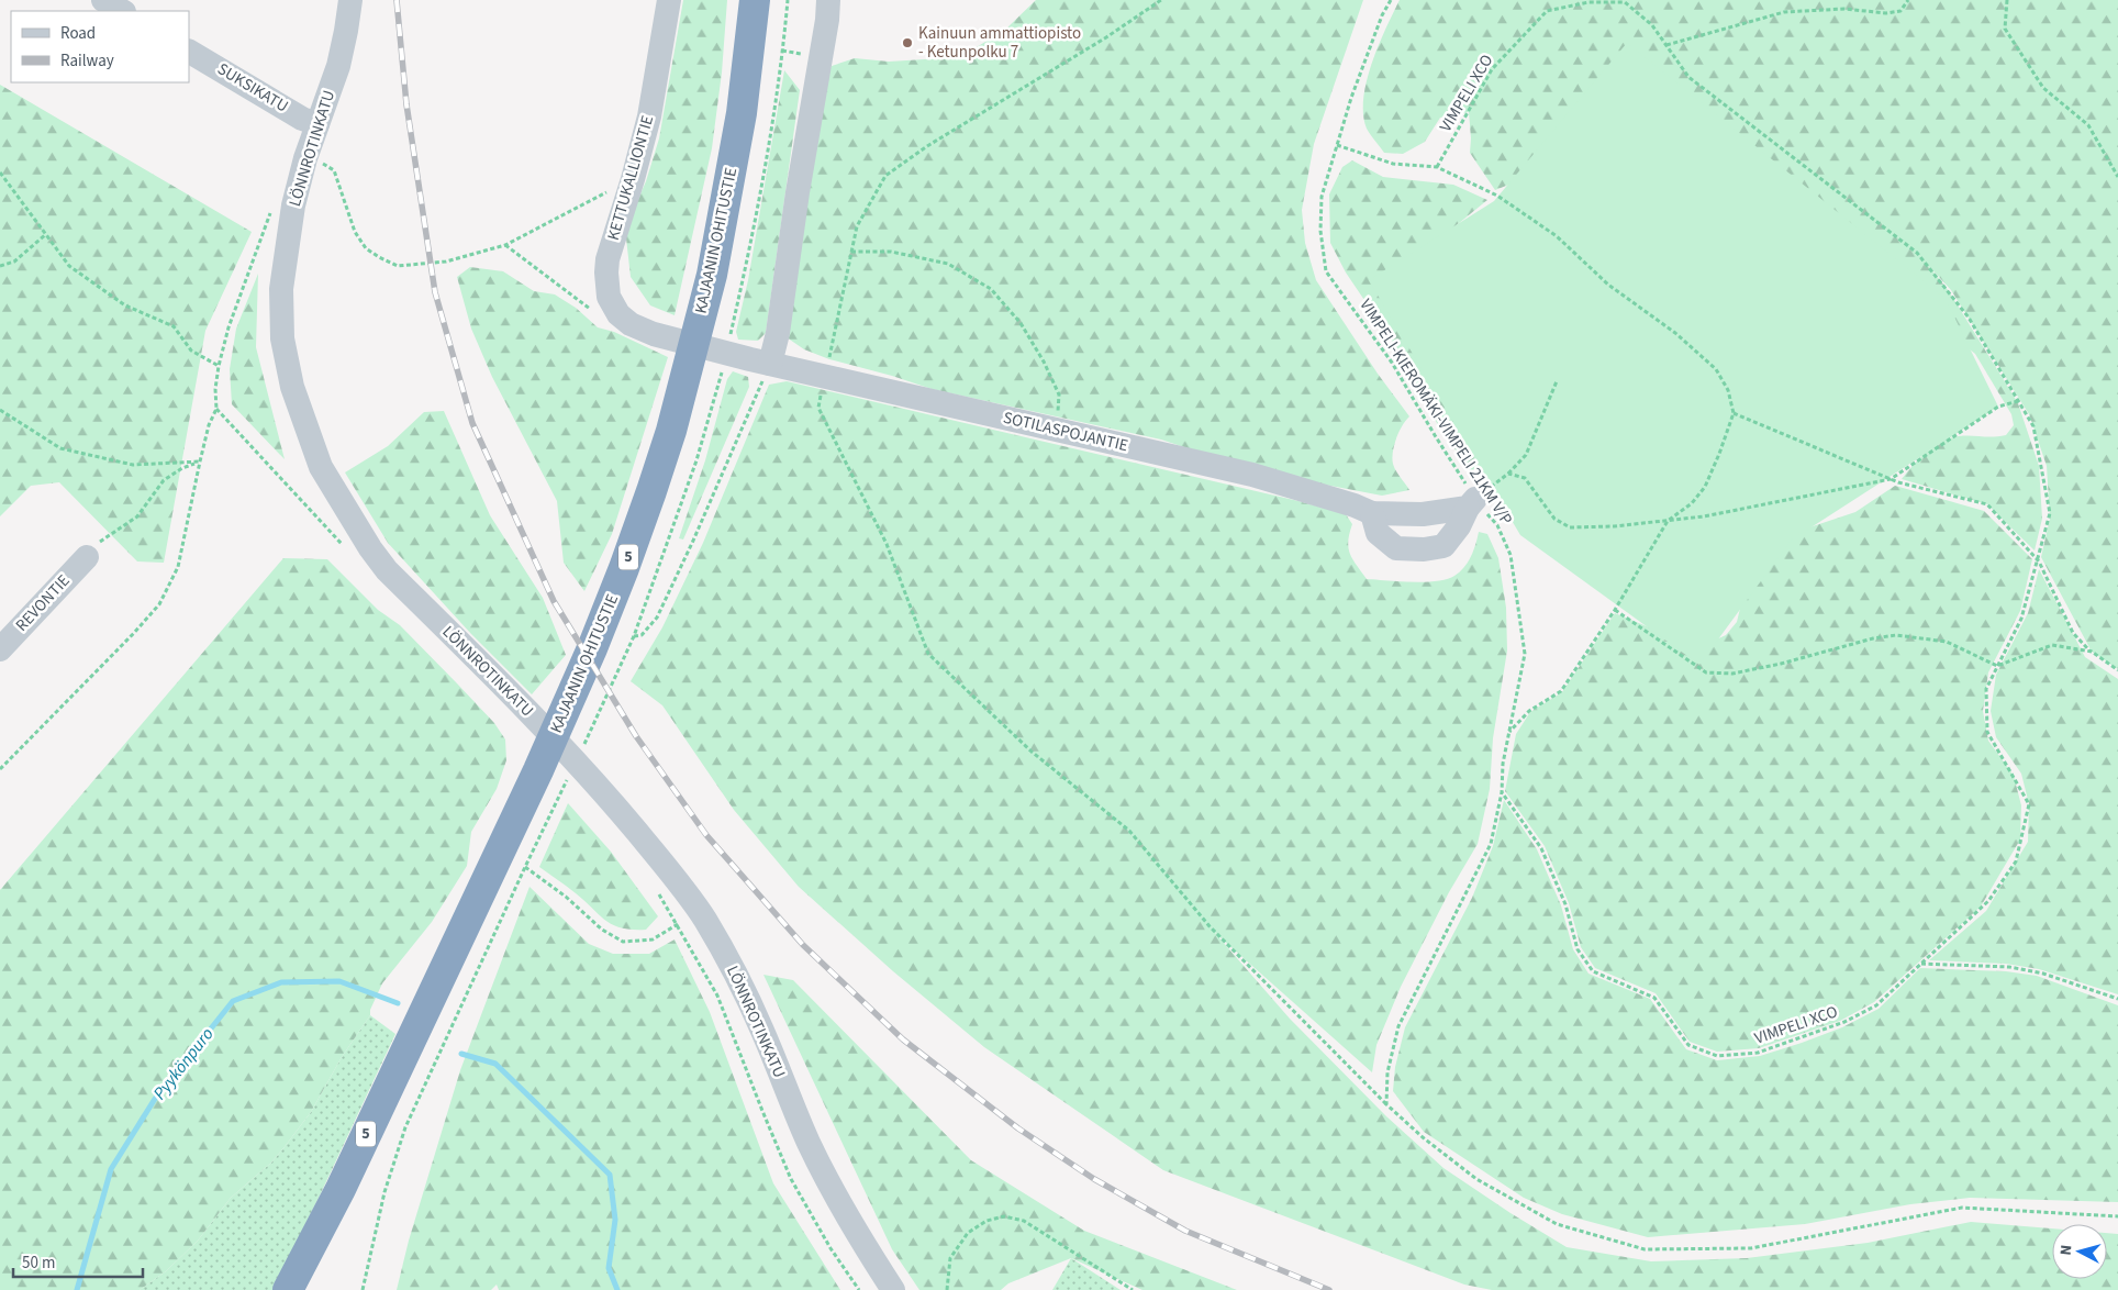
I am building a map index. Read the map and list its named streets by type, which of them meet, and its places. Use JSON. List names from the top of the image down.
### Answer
{
  "streets": {
    "highway": ["KAJAANIN OHITUSTIE", "5"],
    "street": [
      "SUKSIKATU",
      "LÖNNROTINKATU",
      "KETTUKALLIONTIE",
      "SOTILASPOJANTIE",
      "REVONTIE"
    ],
    "path": ["VIMPELI XCO", "VIMPELI-KIEROMÄKI-VIMPELI 21KM V/P"]
  },
  "crossings": [
    ["SUKSIKATU", "LÖNNROTINKATU"],
    ["VIMPELI XCO", "VIMPELI-KIEROMÄKI-VIMPELI 21KM V/P"],
    ["KETTUKALLIONTIE", "SOTILASPOJANTIE"],
    ["KAJAANIN OHITUSTIE", "5"],
    ["VIMPELI-KIEROMÄKI-VIMPELI 21KM V/P", "SOTILASPOJANTIE"]
  ],
  "water": ["Pyykönpuro"],
  "places": ["Kainuun ammattiopisto - Ketunpolku 7"],
  "legend": ["Road", "Railway"],
  "scale_bar": "50 m",
  "north": "left"
}
